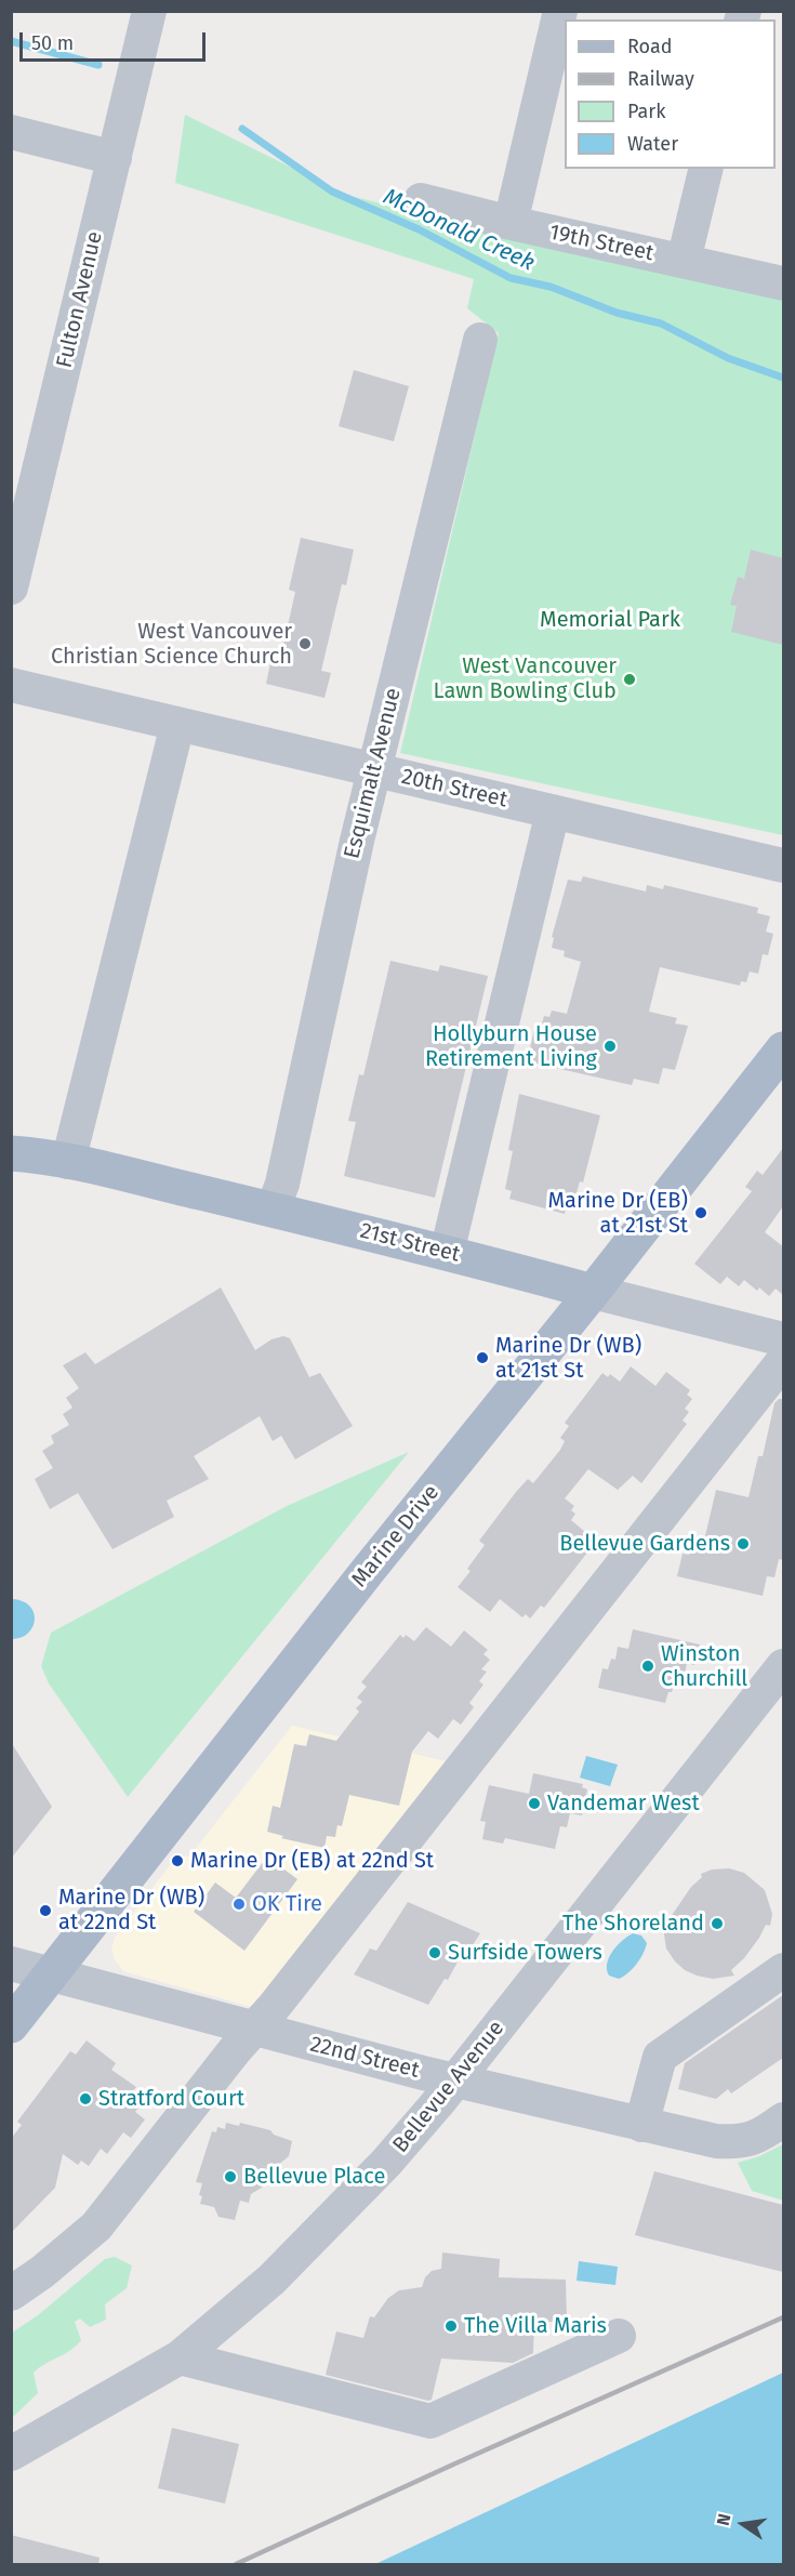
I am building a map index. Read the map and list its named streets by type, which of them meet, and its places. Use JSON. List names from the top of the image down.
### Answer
{
  "streets": {
    "main road": ["21st Street", "Marine Drive"],
    "street": [
      "19th Street",
      "Fulton Avenue",
      "Esquimalt Avenue",
      "20th Street",
      "22nd Street",
      "Bellevue Avenue"
    ]
  },
  "crossings": [
    ["Esquimalt Avenue", "20th Street"],
    ["Esquimalt Avenue", "21st Street"],
    ["21st Street", "Marine Drive"],
    ["Marine Drive", "22nd Street"],
    ["22nd Street", "Bellevue Avenue"]
  ],
  "water": ["McDonald Creek"],
  "parks": ["Memorial Park"],
  "places": [
    "West Vancouver Christian Science Church",
    "West Vancouver Lawn Bowling Club",
    "Hollyburn House Retirement Living",
    "Marine Dr (EB) at 21st St",
    "Marine Dr (WB) at 21st St",
    "Bellevue Gardens",
    "Winston Churchill",
    "Vandemar West",
    "Marine Dr (EB) at 22nd St",
    "OK Tire",
    "Marine Dr (WB) at 22nd St",
    "The Shoreland",
    "Surfside Towers",
    "Stratford Court",
    "Bellevue Place",
    "The Villa Maris"
  ],
  "legend": [
    "Road",
    "Railway",
    "Park",
    "Water"
  ],
  "scale_bar": "50 m",
  "north": "left"
}
